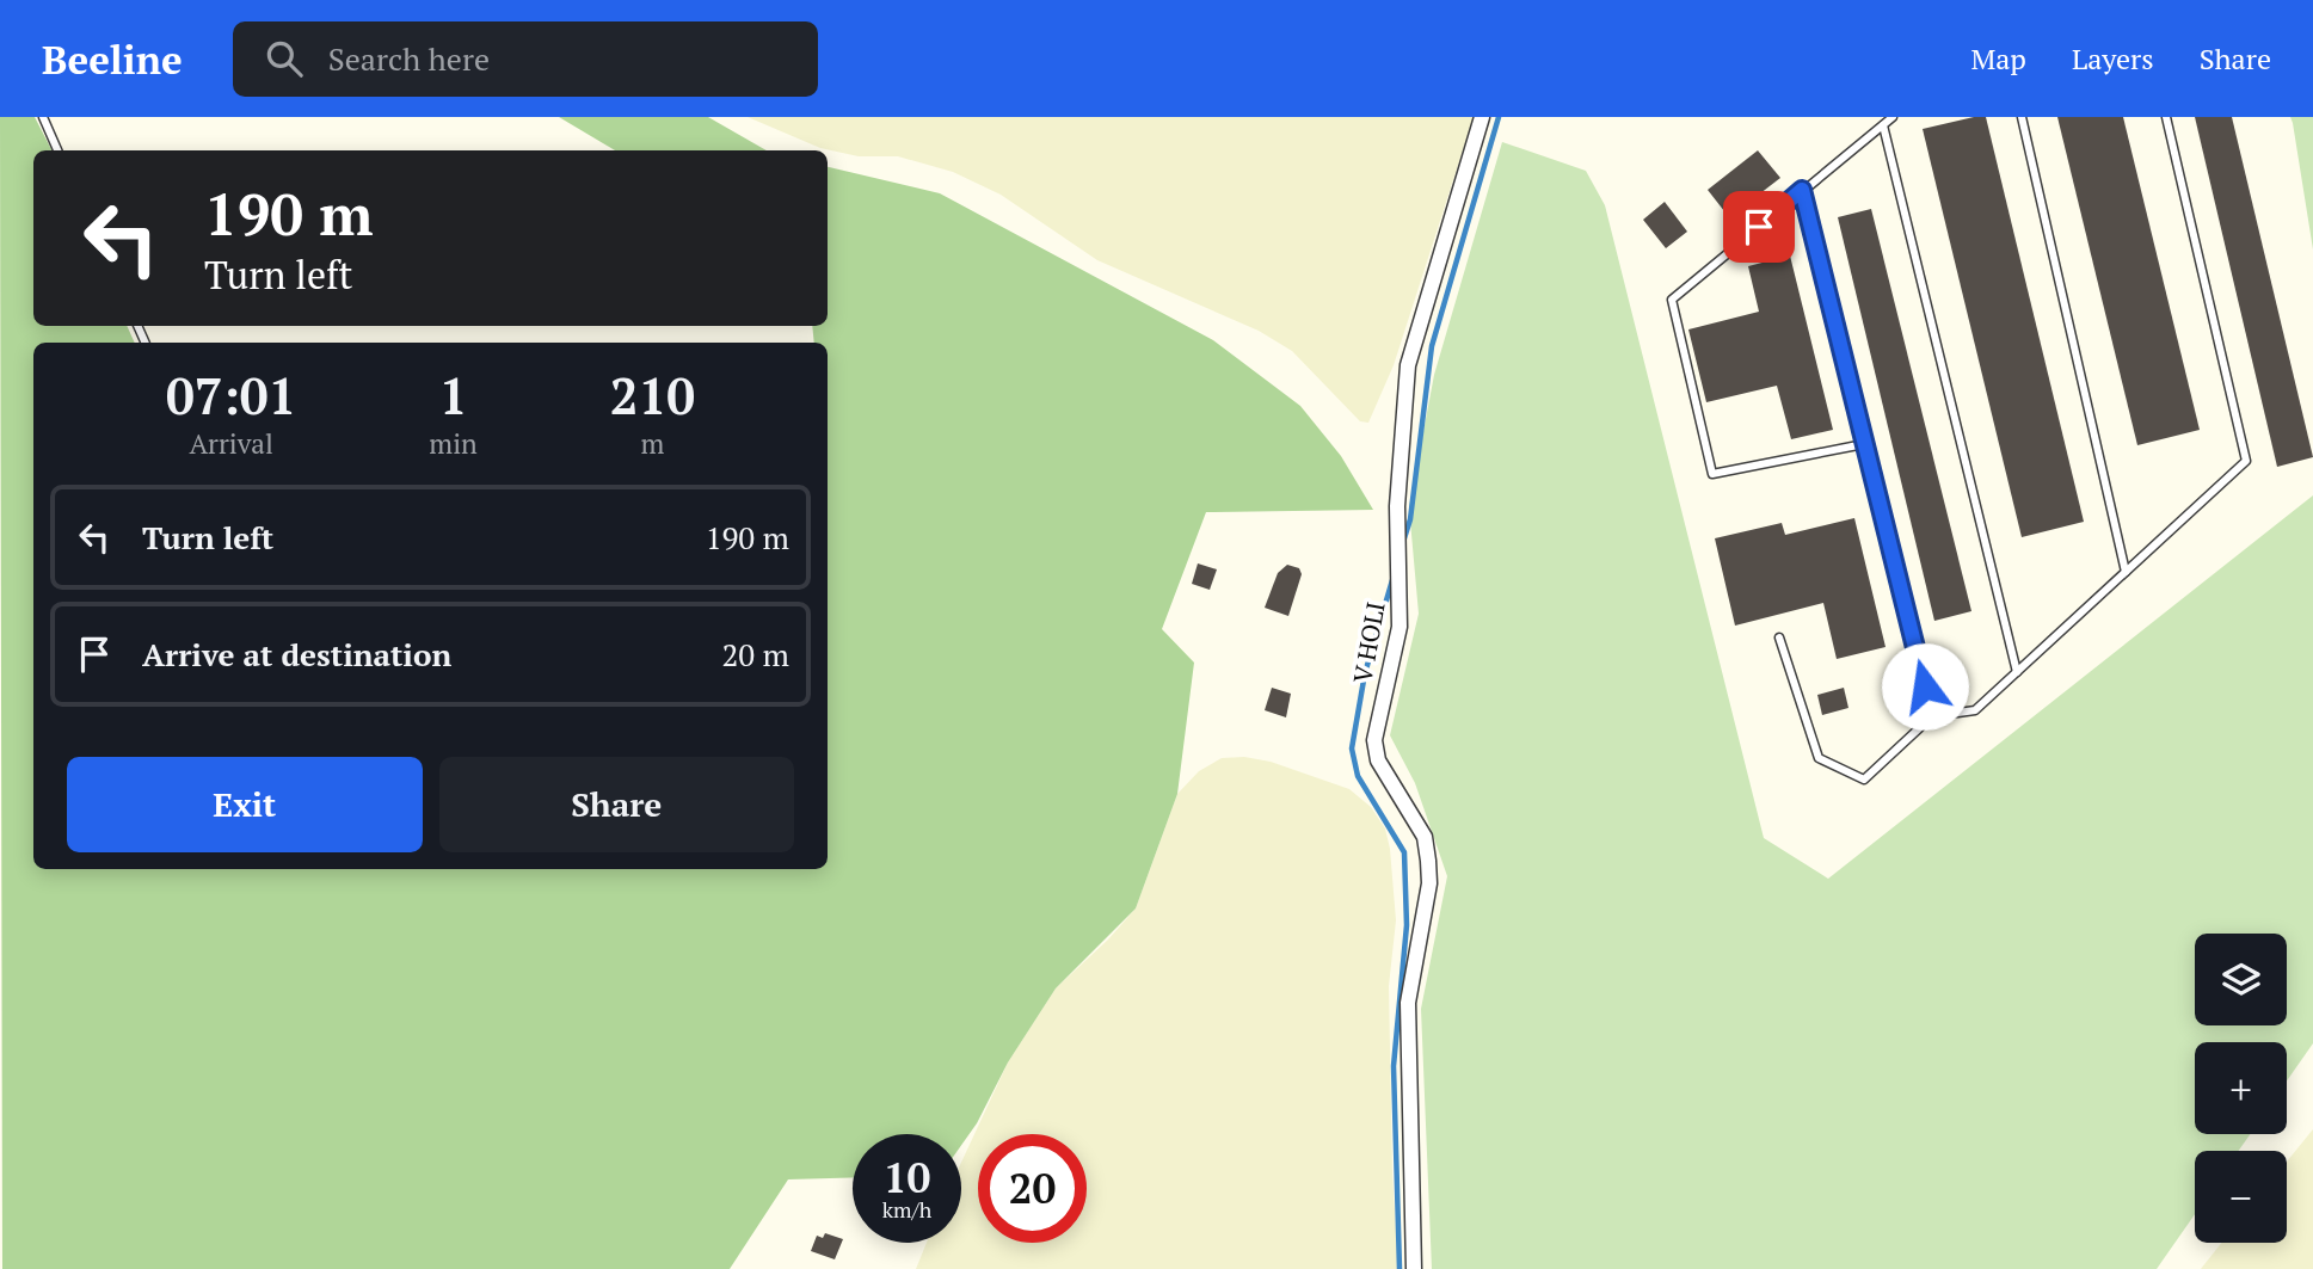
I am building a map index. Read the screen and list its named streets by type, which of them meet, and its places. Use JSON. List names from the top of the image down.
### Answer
{
  "streets": {
    "street": ["V HOLI"]
  },
  "page": {
    "header": "Beeline",
    "search": "Search here",
    "nav": ["Map", "Layers", "Share"],
    "turn": ["190 m", "Turn left"],
    "eta": [
      "07:01",
      "Arrival",
      "1",
      "min",
      "210",
      "m"
    ],
    "list": [
      {
        "name": "Turn left",
        "value": "190 m"
      },
      {
        "name": "Arrive at destination",
        "value": "20 m"
      }
    ],
    "buttons": ["Exit", "Share"],
    "map_buttons": ["+", "−"],
    "speed": "10 km/h",
    "limit": "20"
  }
}
